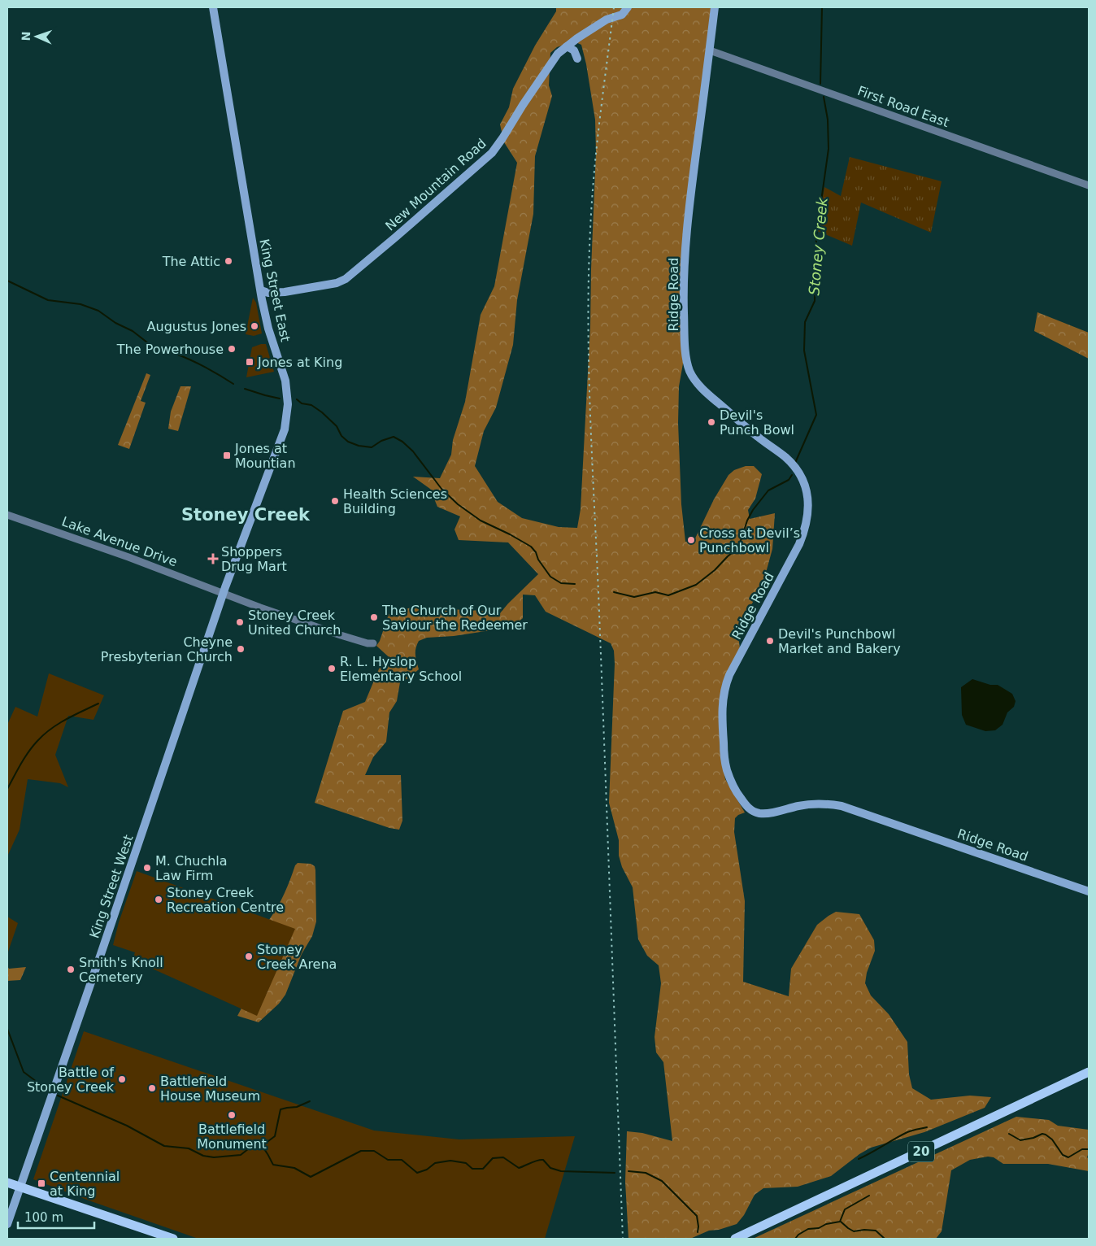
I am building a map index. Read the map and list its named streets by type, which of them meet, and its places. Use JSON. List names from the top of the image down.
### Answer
{
  "streets": {
    "main road": [
      "New Mountain Road",
      "King Street East",
      "Ridge Road",
      "King Street West",
      "20"
    ],
    "street": ["First Road East", "Lake Avenue Drive"]
  },
  "crossings": [
    ["First Road East", "Ridge Road"],
    ["New Mountain Road", "King Street East"],
    ["King Street East", "Lake Avenue Drive"],
    ["King Street East", "King Street West"],
    ["Lake Avenue Drive", "King Street West"]
  ],
  "districts": ["Stoney Creek"],
  "water": ["Stoney Creek"],
  "places": {
    "other": [
      "The Attic",
      "Augustus Jones",
      "The Powerhouse",
      "Devil's Punch Bowl",
      "Health Sciences Building",
      "Cross at Devil’s Punchbowl",
      "The Church of Our Saviour the Redeemer",
      "Stoney Creek United Church",
      "Devil's Punchbowl Market and Bakery",
      "Cheyne Presbyterian Church",
      "R. L. Hyslop Elementary School",
      "M. Chuchla Law Firm",
      "Stoney Creek Recreation Centre",
      "Stoney Creek Arena",
      "Smith's Knoll Cemetery",
      "Battle of Stoney Creek",
      "Battlefield House Museum",
      "Battlefield Monument"
    ],
    "transit": ["Jones at King", "Jones at Mountian", "Centennial at King"],
    "health": ["Shoppers Drug Mart"]
  },
  "scale_bar": "100 m",
  "north": "left"
}
